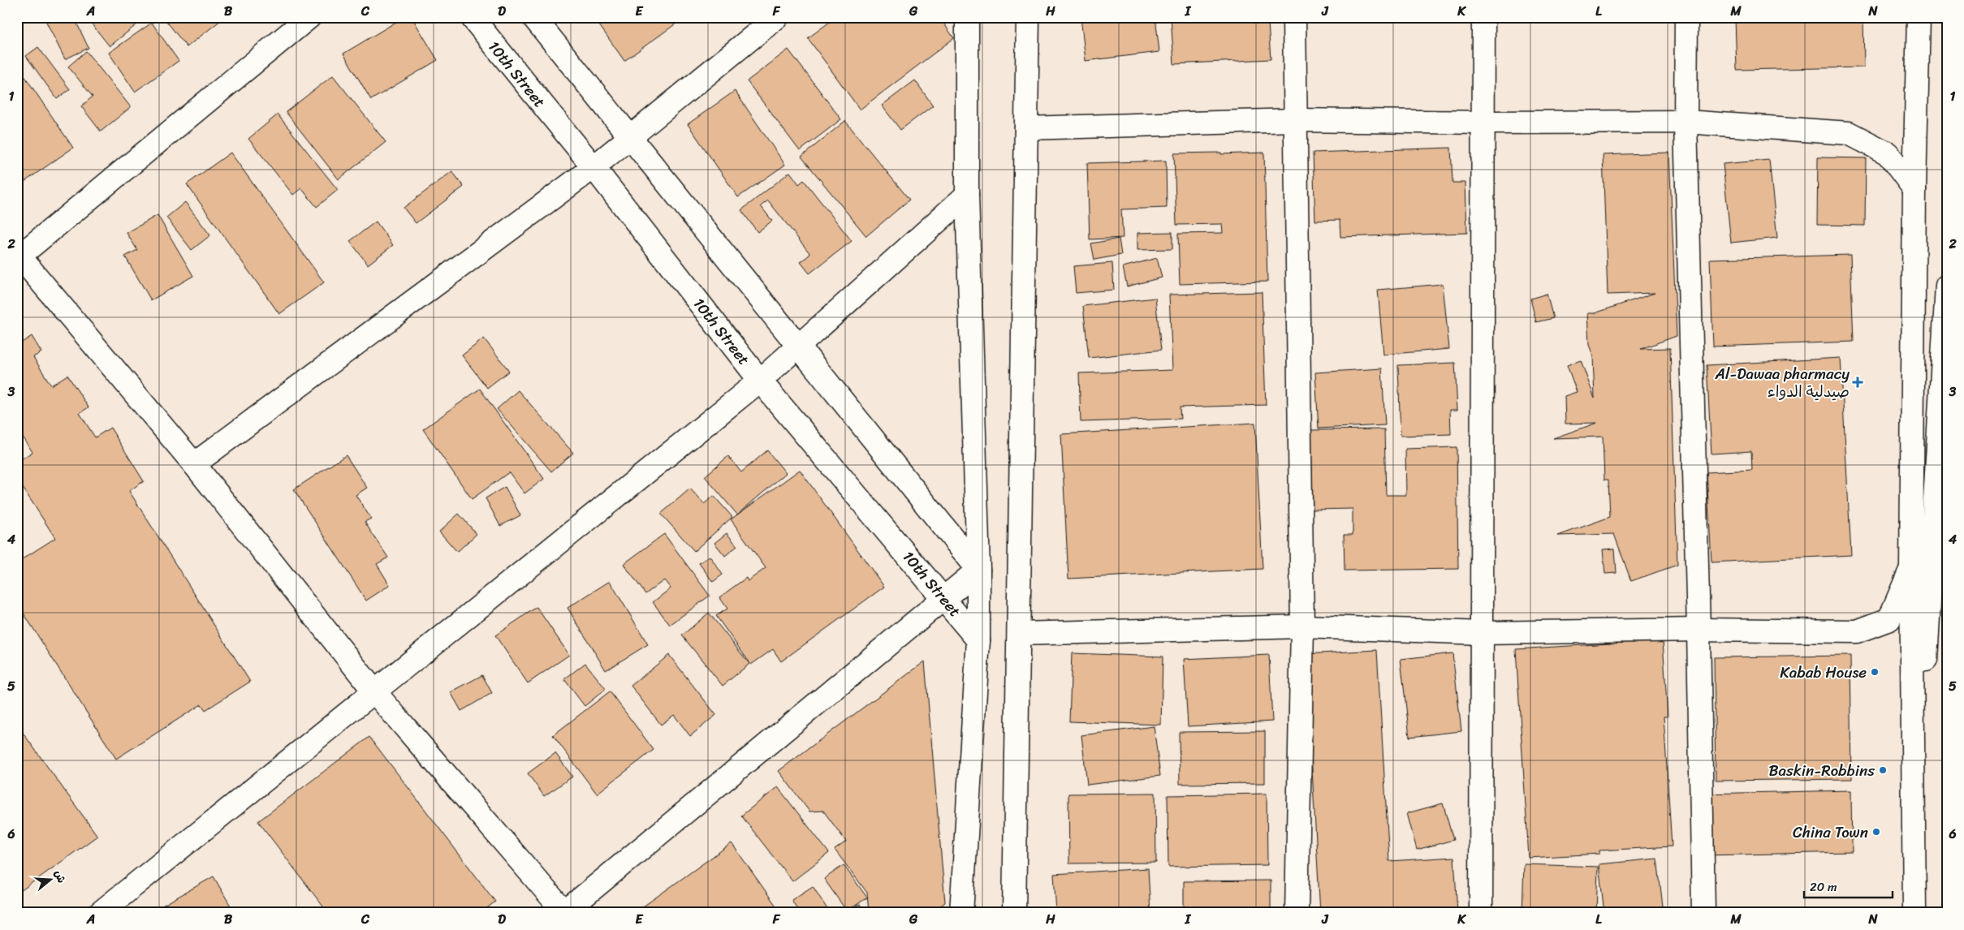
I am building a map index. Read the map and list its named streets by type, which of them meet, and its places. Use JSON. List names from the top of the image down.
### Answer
{
  "streets": {
    "street": ["10th Street"]
  },
  "places": {
    "health": ["Al-Dawaa pharmacy صيدلية الدواء"],
    "other": ["Kabab House", "Baskin-Robbins", "China Town"]
  },
  "scale_bar": "20 m",
  "north": "right",
  "grid": {
    "columns": [
      "A",
      "B",
      "C",
      "D",
      "E",
      "F",
      "G",
      "H",
      "I",
      "J",
      "K",
      "L",
      "M",
      "N"
    ],
    "rows": [
      "1",
      "2",
      "3",
      "4",
      "5",
      "6"
    ]
  }
}
